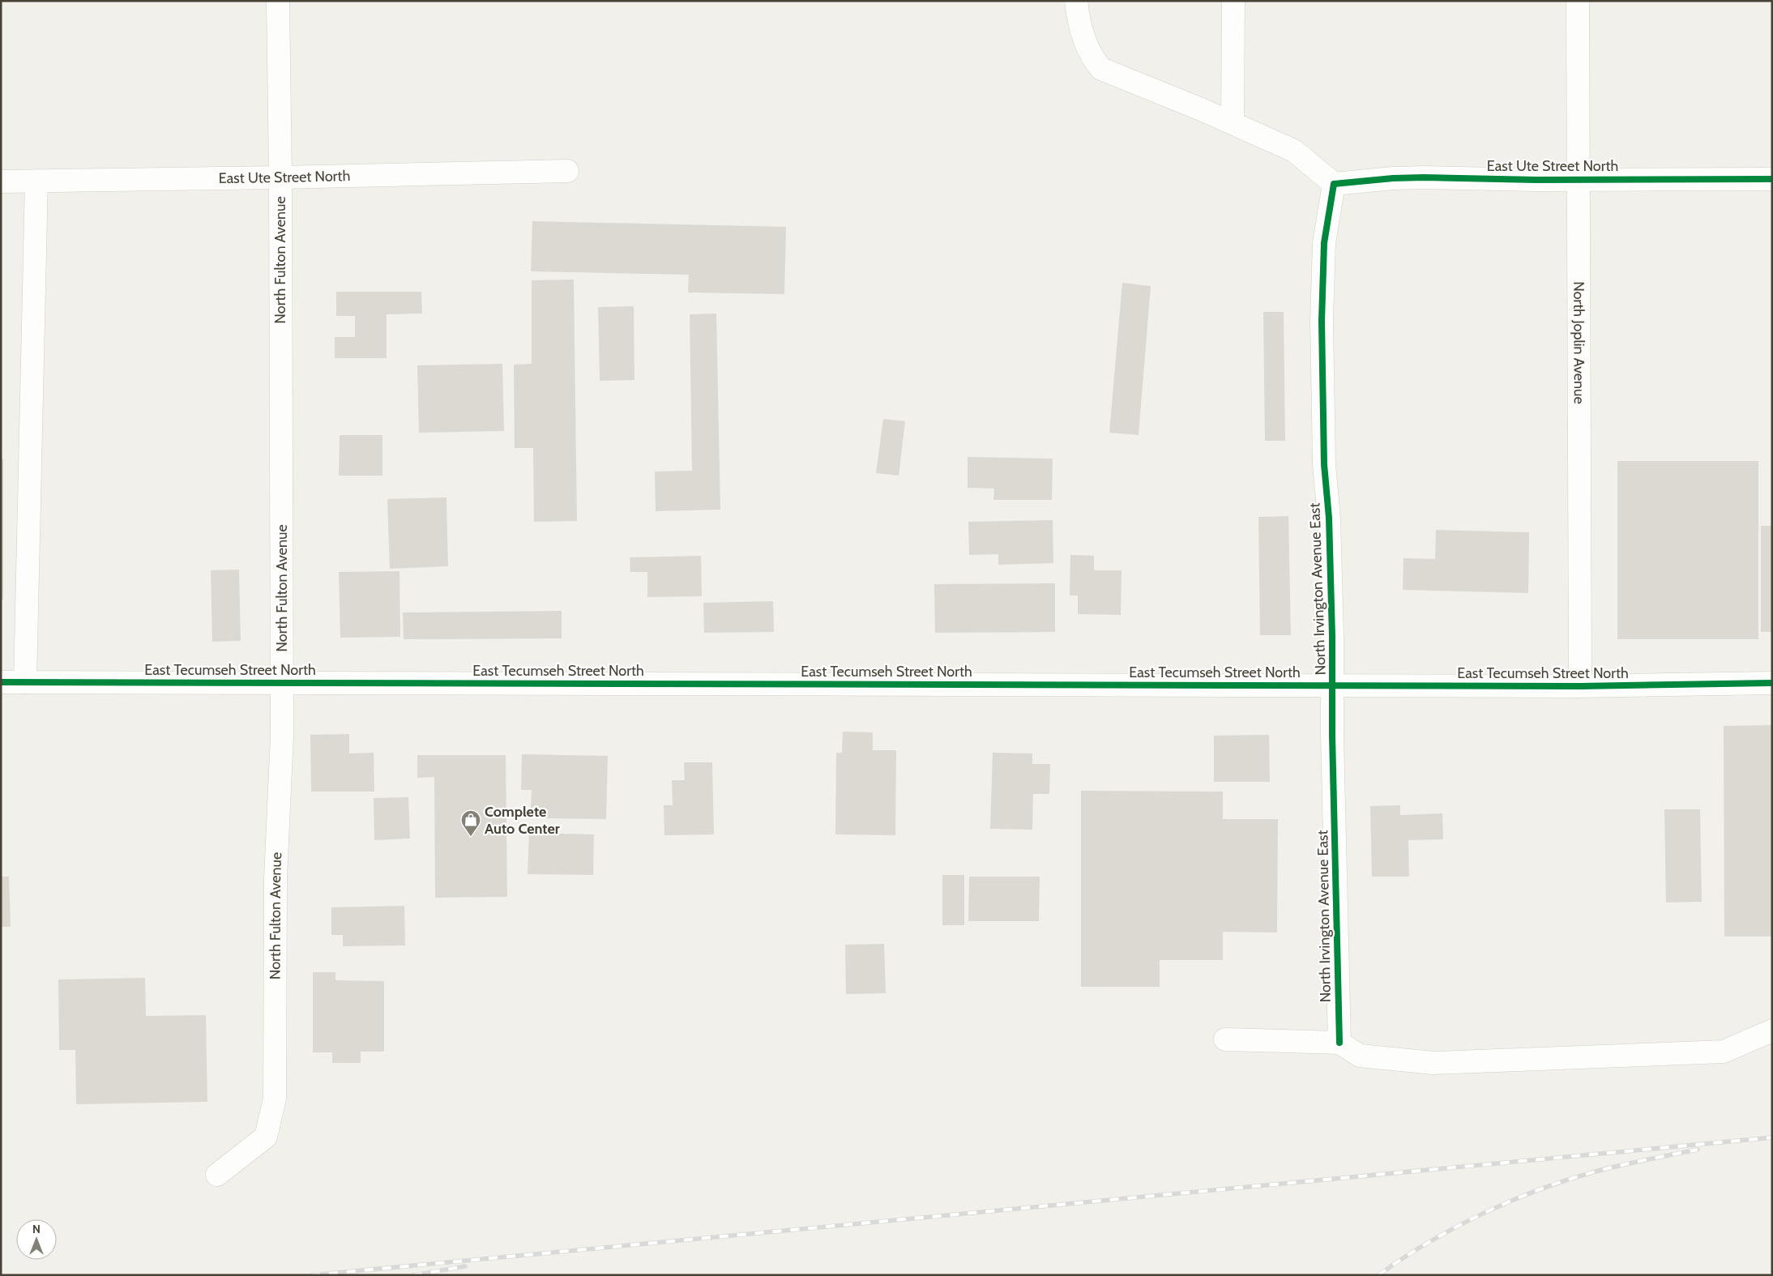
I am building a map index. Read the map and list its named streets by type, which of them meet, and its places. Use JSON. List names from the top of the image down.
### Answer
{
  "streets": {
    "street": [
      "East Ute Street North",
      "North Fulton Avenue",
      "North Joplin Avenue",
      "North Irvington Avenue East",
      "East Tecumseh Street North"
    ]
  },
  "crossings": [
    ["East Ute Street North", "North Fulton Avenue"],
    ["East Ute Street North", "North Joplin Avenue"],
    ["East Ute Street North", "North Irvington Avenue East"],
    ["North Fulton Avenue", "East Tecumseh Street North"],
    ["North Joplin Avenue", "East Tecumseh Street North"],
    ["North Irvington Avenue East", "East Tecumseh Street North"]
  ],
  "places": {
    "shop": ["Complete Auto Center"]
  },
  "north": "top"
}
